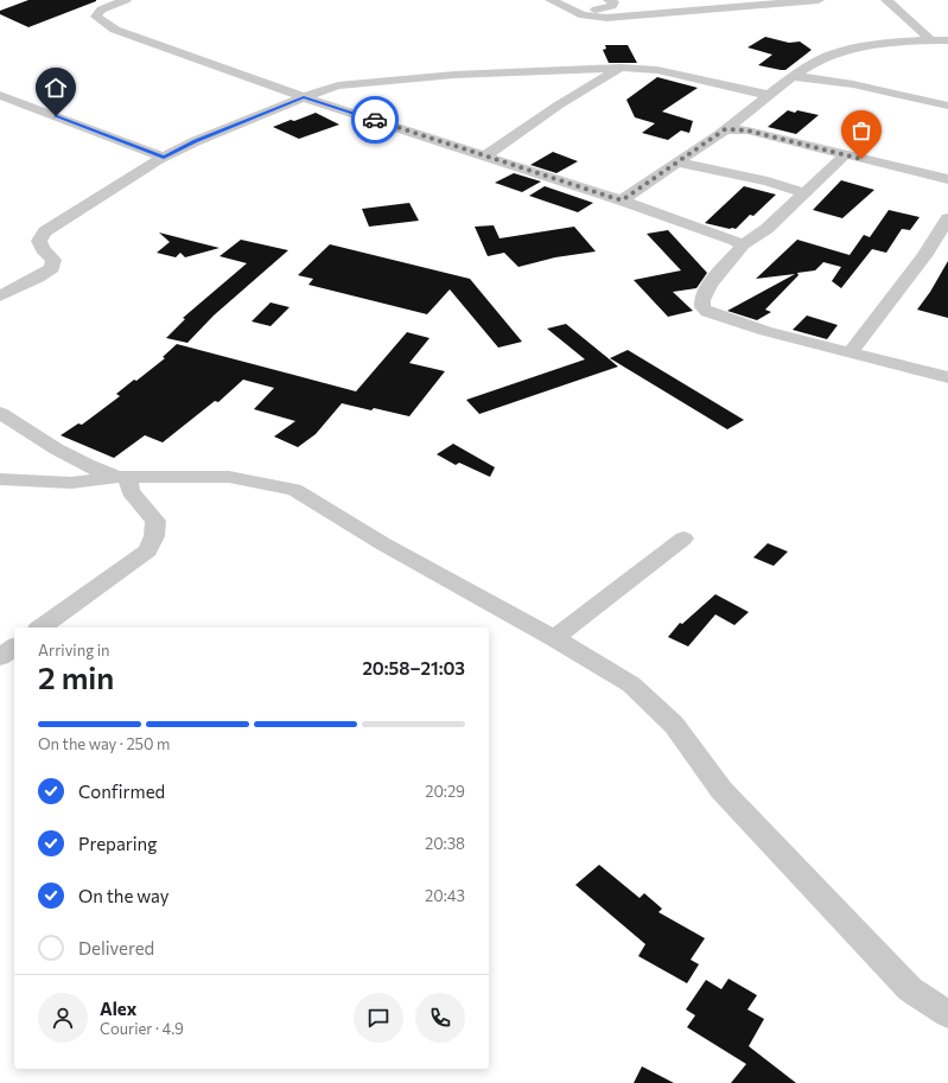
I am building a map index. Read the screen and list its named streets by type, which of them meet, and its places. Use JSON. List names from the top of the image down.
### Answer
{
  "page": {
    "heading": ["2 min", "Arriving in", "20:58–21:03"],
    "panel": ["Alex", "Courier · 4.9"],
    "bar": "On the way · 250 m",
    "list": [
      ["Confirmed", "20:29"],
      ["Preparing", "20:38"],
      ["On the way", "20:43"],
      "Delivered"
    ]
  }
}
